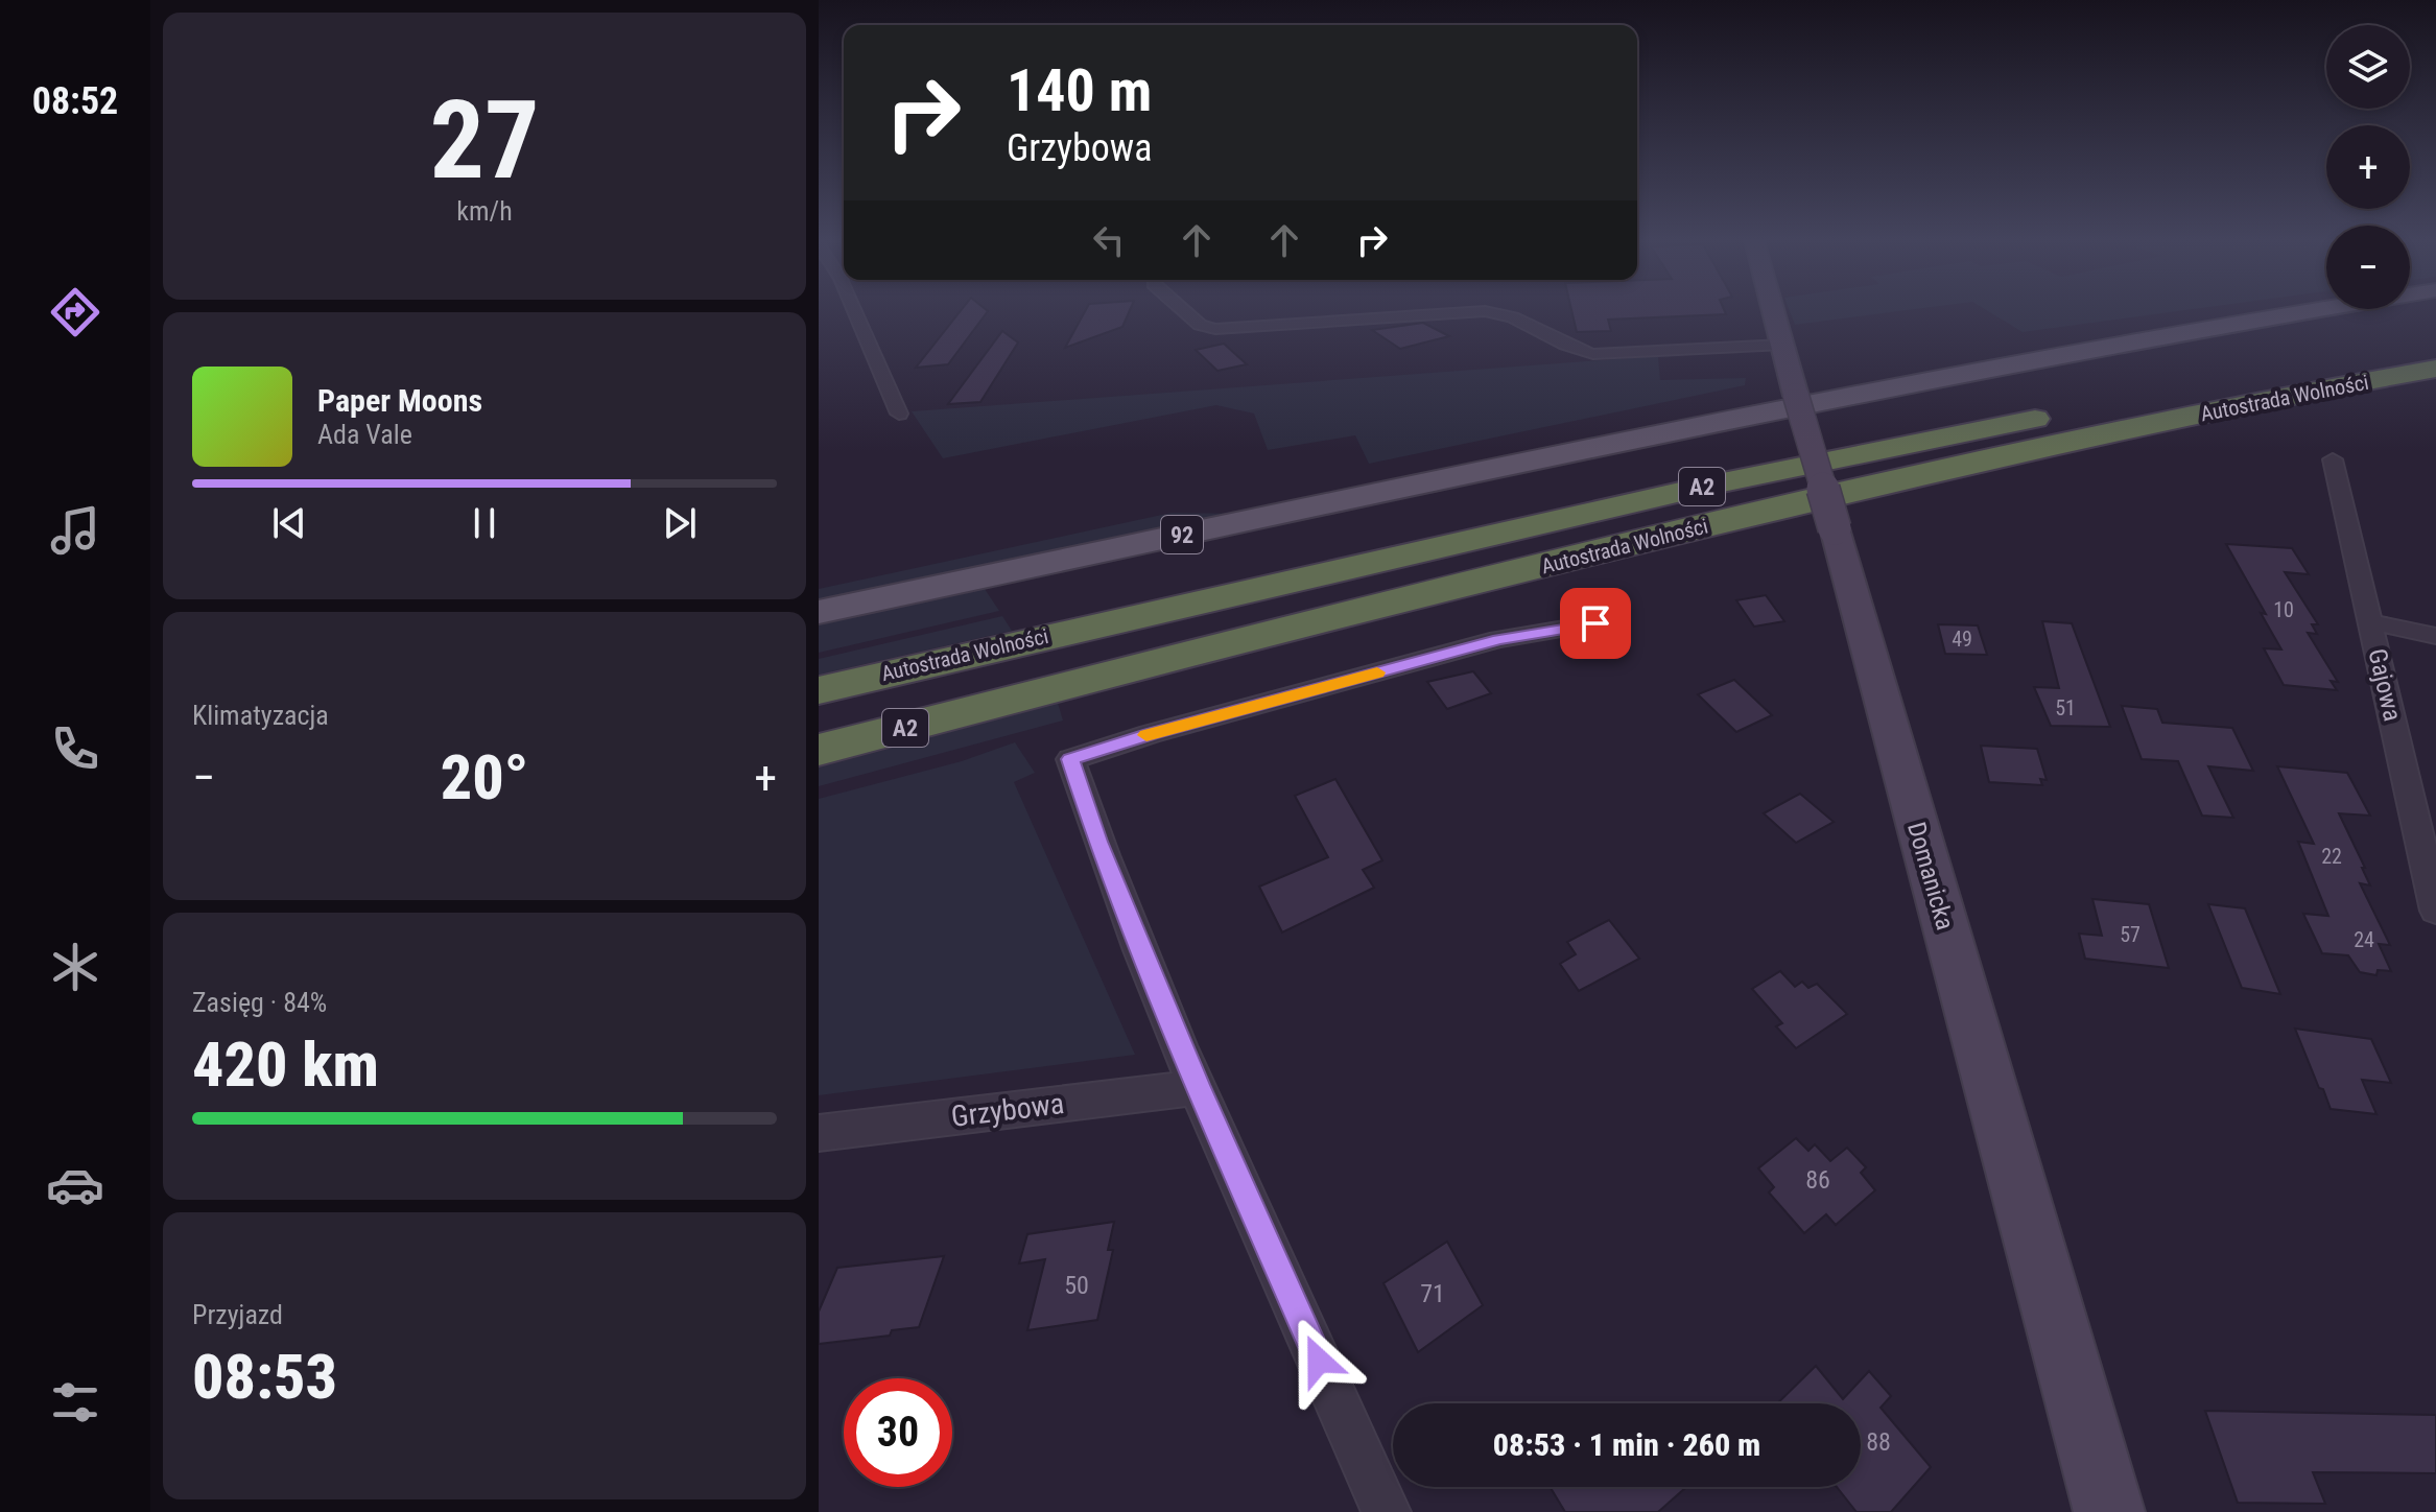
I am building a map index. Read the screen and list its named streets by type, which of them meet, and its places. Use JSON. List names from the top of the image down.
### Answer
{
  "streets": {
    "highway": ["Autostrada Wolności", "A2"],
    "main road": ["92"],
    "street": ["Gajowa", "Domanicka", "Grzybowa"]
  },
  "house_numbers": [
    "10",
    "49",
    "51",
    "22",
    "57",
    "24",
    "86",
    "50",
    "71",
    "88"
  ],
  "page": {
    "tabs": "08:52",
    "tile": [
      ["27", "km/h"],
      "Klimatyzacja",
      ["Zasięg · 84%", "420 km"],
      ["Przyjazd", "08:53"]
    ],
    "map_buttons": ["+", "−"],
    "turn": ["140 m", "Grzybowa"],
    "song": ["Paper Moons", "Ada Vale"],
    "heat": ["−", "20°", "+"],
    "limit": "30",
    "trip": "08:53 · 1 min · 260 m"
  }
}
